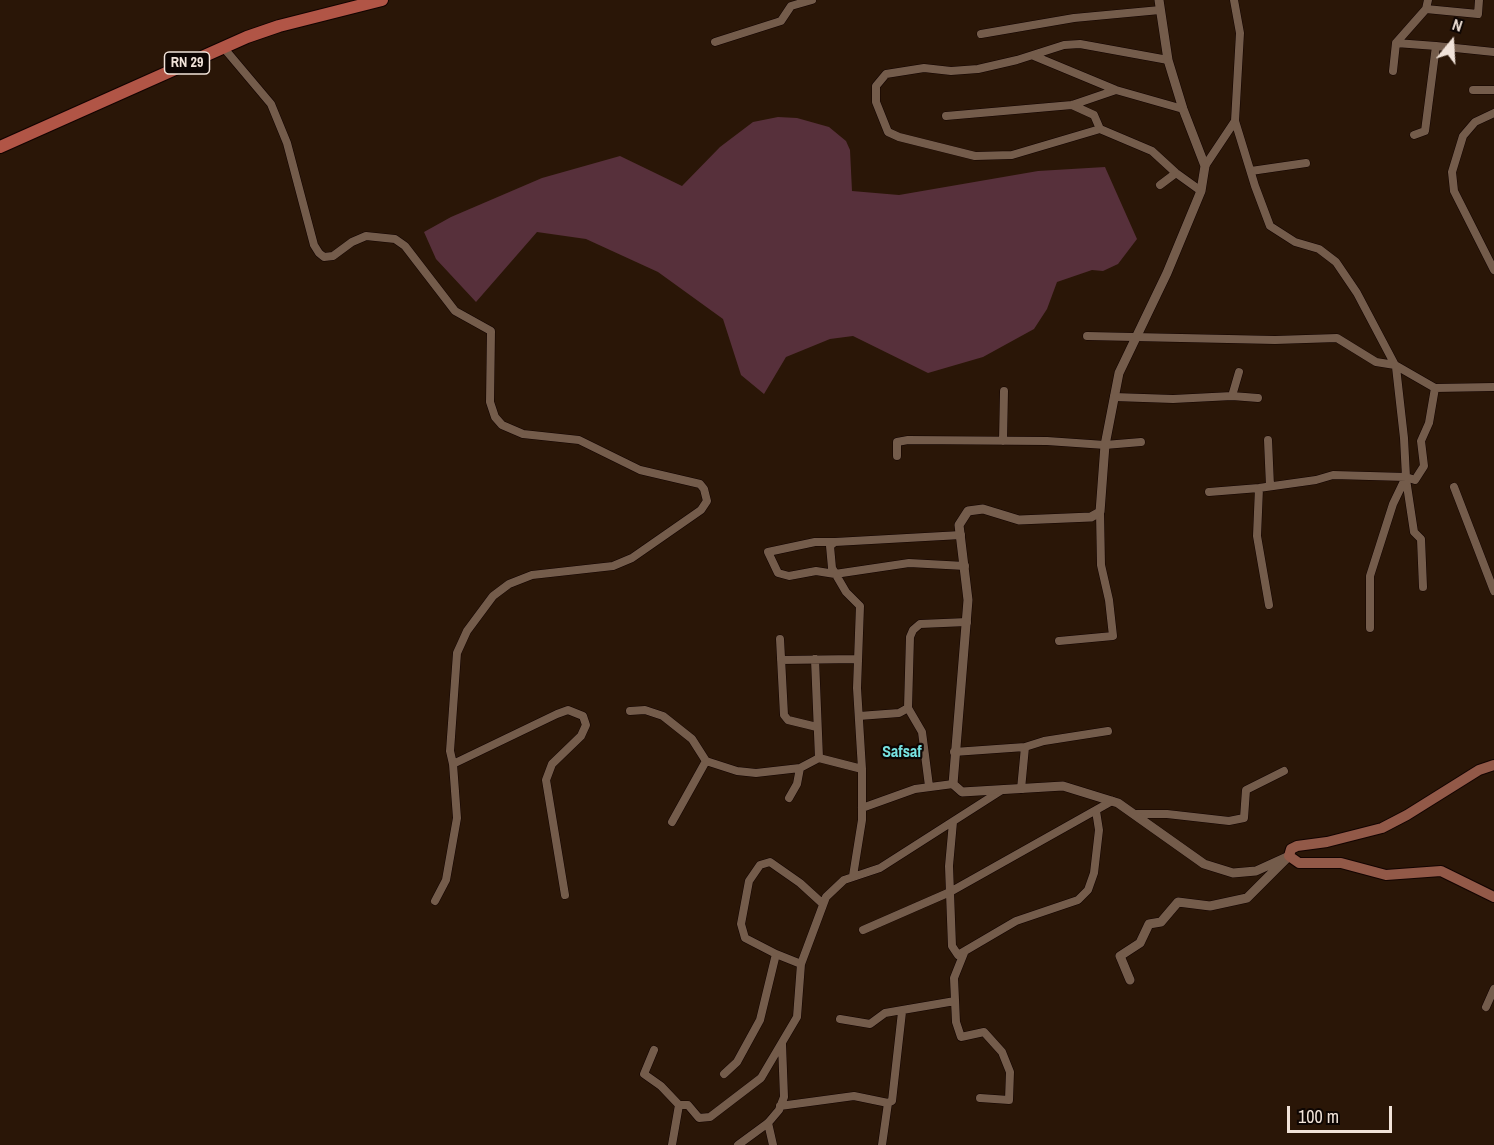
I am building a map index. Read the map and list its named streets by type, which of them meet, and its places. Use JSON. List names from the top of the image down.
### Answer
{
  "streets": {
    "main road": ["RN 29"]
  },
  "districts": ["Safsaf"],
  "scale_bar": "100 m",
  "north": "top"
}
